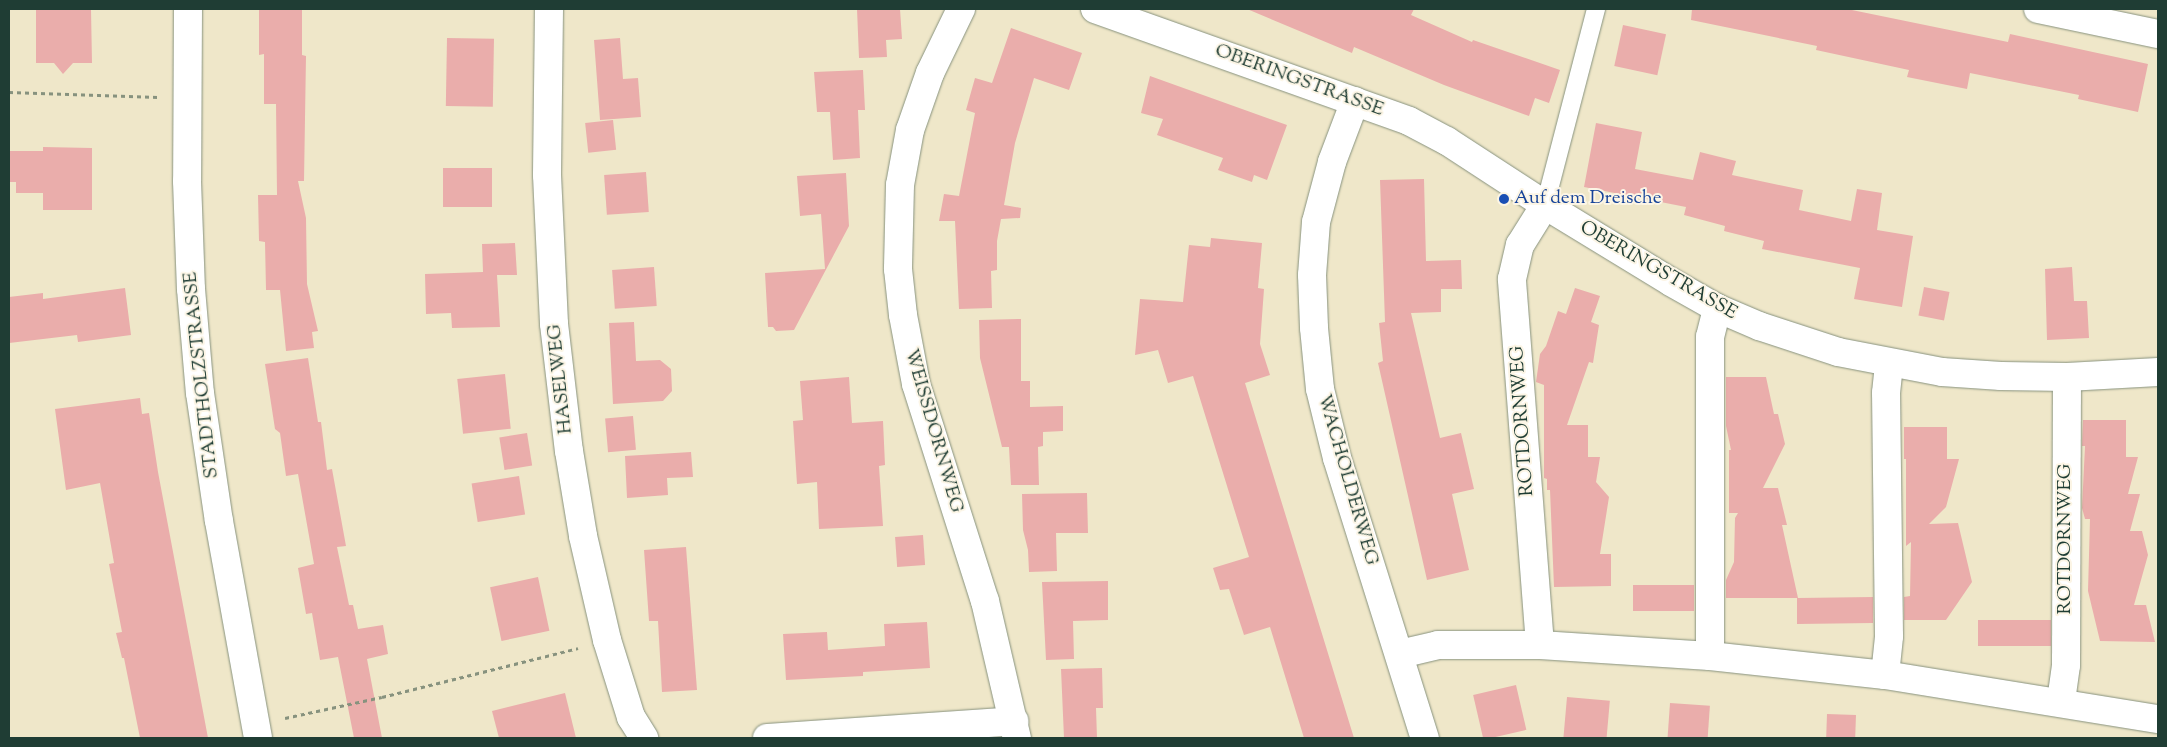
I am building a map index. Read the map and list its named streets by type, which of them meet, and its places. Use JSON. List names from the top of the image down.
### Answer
{
  "streets": {
    "street": [
      "OBERINGSTRASSE",
      "STADTHOLZSTRASSE",
      "HASELWEG",
      "ROTDORNWEG",
      "WEISSDORNWEG",
      "WACHOLDERWEG"
    ]
  },
  "crossings": [
    ["OBERINGSTRASSE", "ROTDORNWEG"],
    ["OBERINGSTRASSE", "WACHOLDERWEG"]
  ],
  "places": ["Auf dem Dreische"]
}
